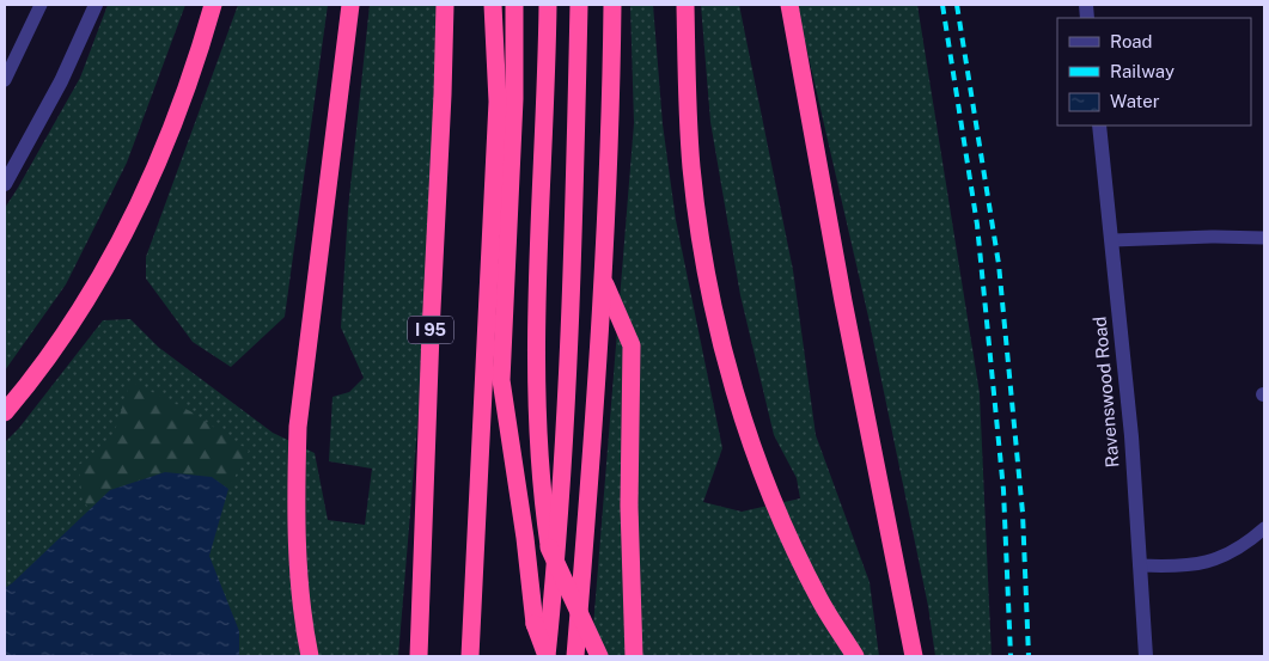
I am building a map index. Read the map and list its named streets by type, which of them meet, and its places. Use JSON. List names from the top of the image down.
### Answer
{
  "streets": {
    "highway": ["I 95"],
    "street": ["Ravenswood Road"]
  },
  "legend": ["Road", "Railway", "Water"]
}
